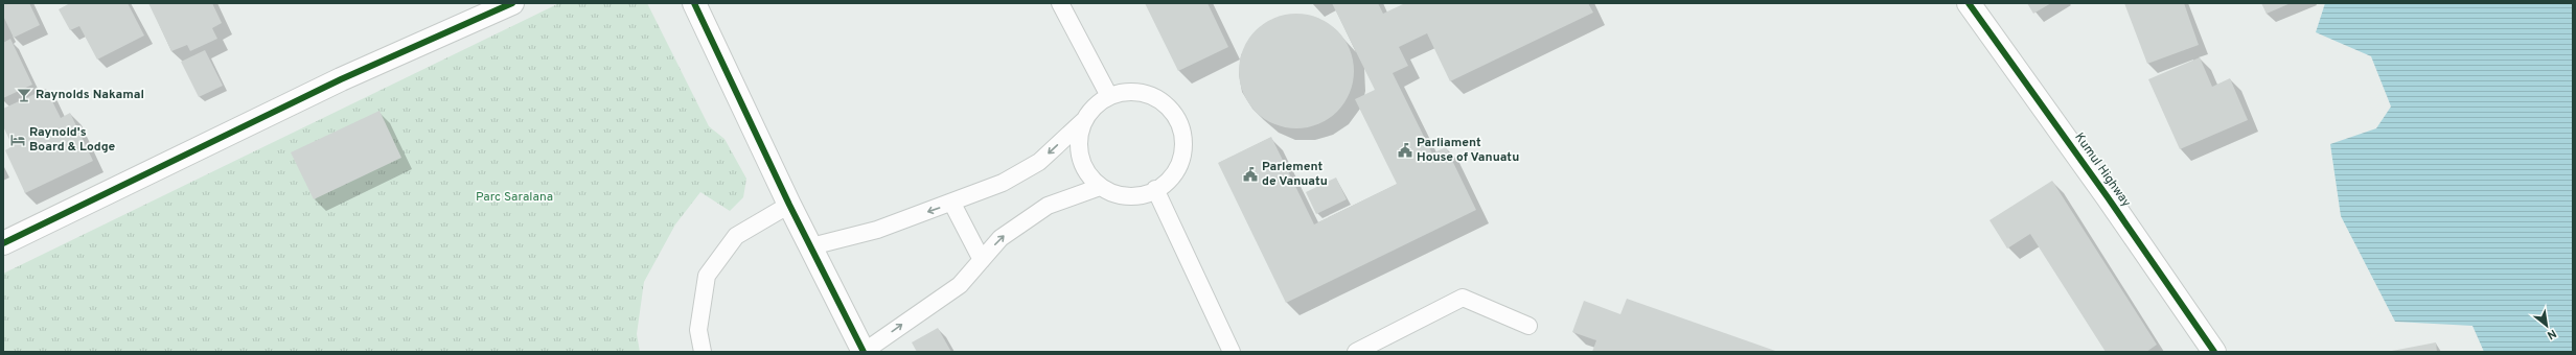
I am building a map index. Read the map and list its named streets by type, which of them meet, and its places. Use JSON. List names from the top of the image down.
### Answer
{
  "streets": {
    "street": ["Kumul Highway"]
  },
  "parks": ["Parc Saralana"],
  "places": {
    "bar": ["Raynolds Nakamal"],
    "hotel": ["Raynold's Board & Lodge"],
    "public building": ["Parliament House of Vanuatu", "Parlement de Vanuatu"]
  },
  "north": "bottom right"
}
